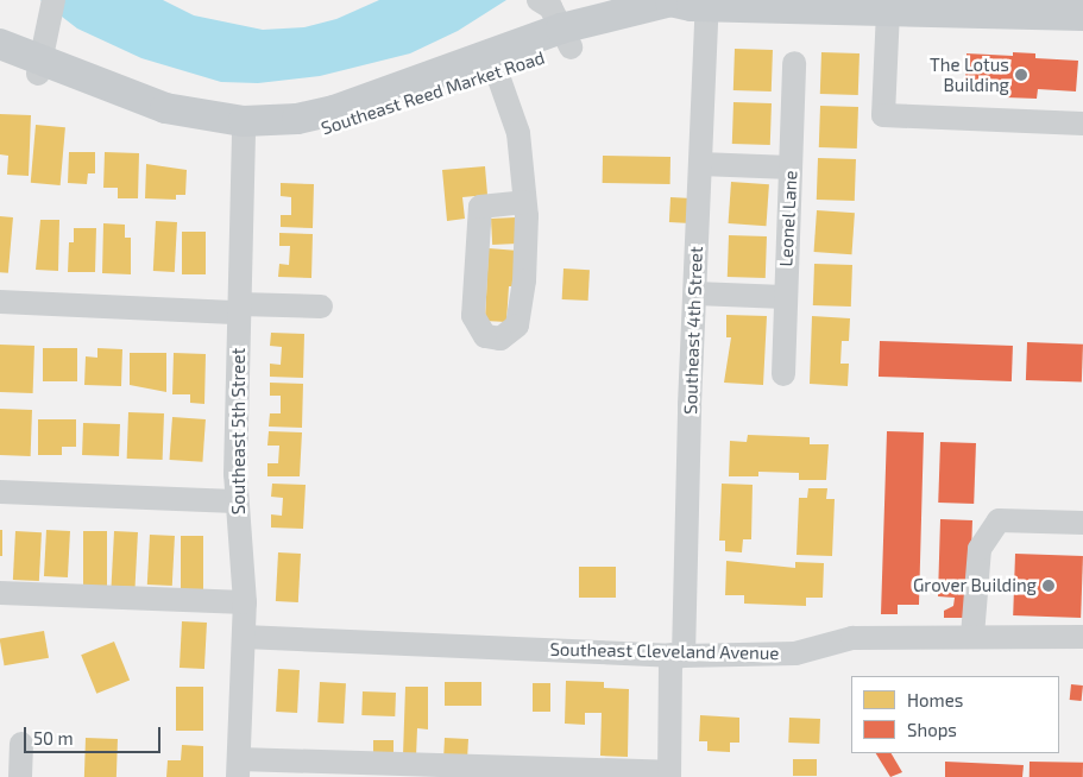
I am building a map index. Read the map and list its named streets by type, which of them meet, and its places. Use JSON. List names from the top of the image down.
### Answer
{
  "streets": {
    "main road": ["Southeast Reed Market Road"],
    "street": [
      "Leonel Lane",
      "Southeast 4th Street",
      "Southeast 5th Street",
      "Southeast Cleveland Avenue"
    ]
  },
  "crossings": [
    ["Southeast Reed Market Road", "Southeast 4th Street"],
    ["Southeast Reed Market Road", "Southeast 5th Street"],
    ["Southeast 4th Street", "Southeast Cleveland Avenue"],
    ["Southeast 5th Street", "Southeast Cleveland Avenue"]
  ],
  "places": ["The Lotus Building", "Grover Building"],
  "legend": ["Homes", "Shops"],
  "scale_bar": "50 m"
}
